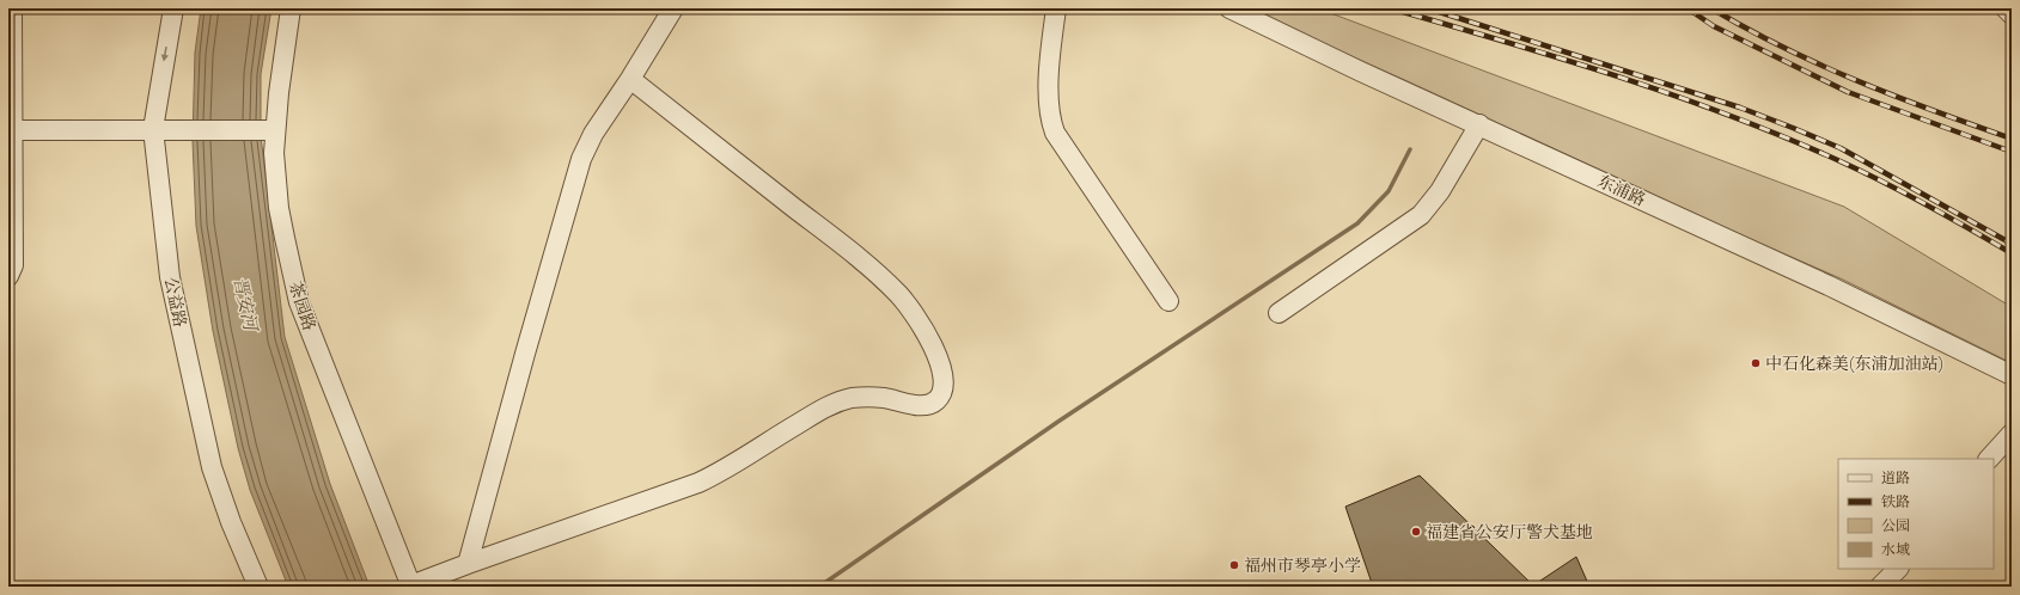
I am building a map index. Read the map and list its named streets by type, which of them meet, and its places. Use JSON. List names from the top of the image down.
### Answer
{
  "streets": {
    "street": ["东浦路", "公益路", "茶园路"]
  },
  "water": ["晋安河"],
  "places": ["中石化森美(东浦加油站)", "福建省公安厅警犬基地", "福州市琴亭小学"],
  "legend": [
    "道路",
    "铁路",
    "公园",
    "水域"
  ]
}
